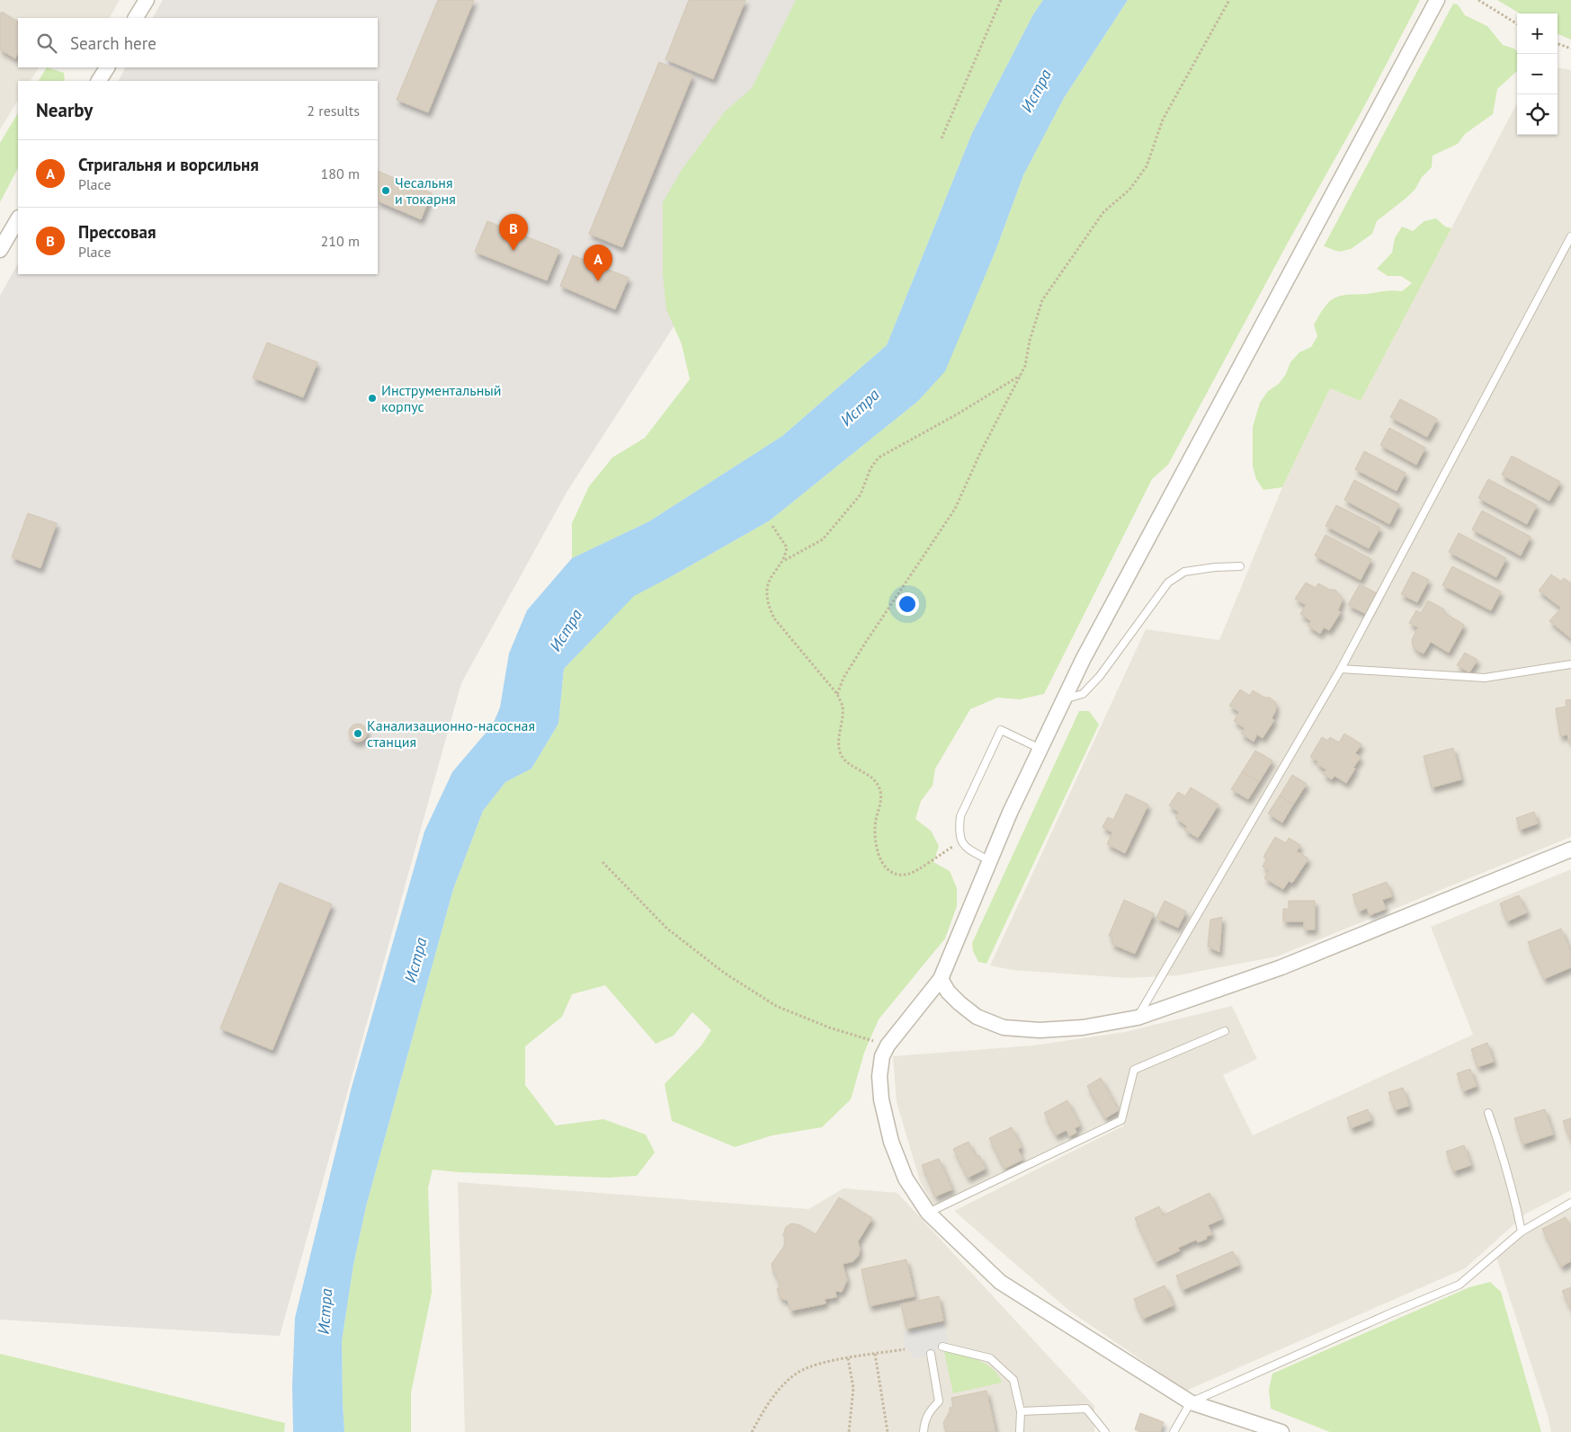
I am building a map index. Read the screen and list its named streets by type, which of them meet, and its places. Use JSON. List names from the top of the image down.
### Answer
{
  "water": ["Истра"],
  "places": ["Чесальня и токарня", "Инструментальный корпус", "Канализационно-насосная станция"],
  "page": {
    "map_buttons": ["+", "−"],
    "search": "Search here",
    "heading": ["Nearby", "2 results"],
    "list": [
      {
        "mark": "A",
        "name": "Стригальня и ворсильня",
        "note": "Place",
        "value": "180 m"
      },
      {
        "mark": "B",
        "name": "Прессовая",
        "note": "Place",
        "value": "210 m"
      }
    ],
    "pins": ["B", "A"]
  }
}
